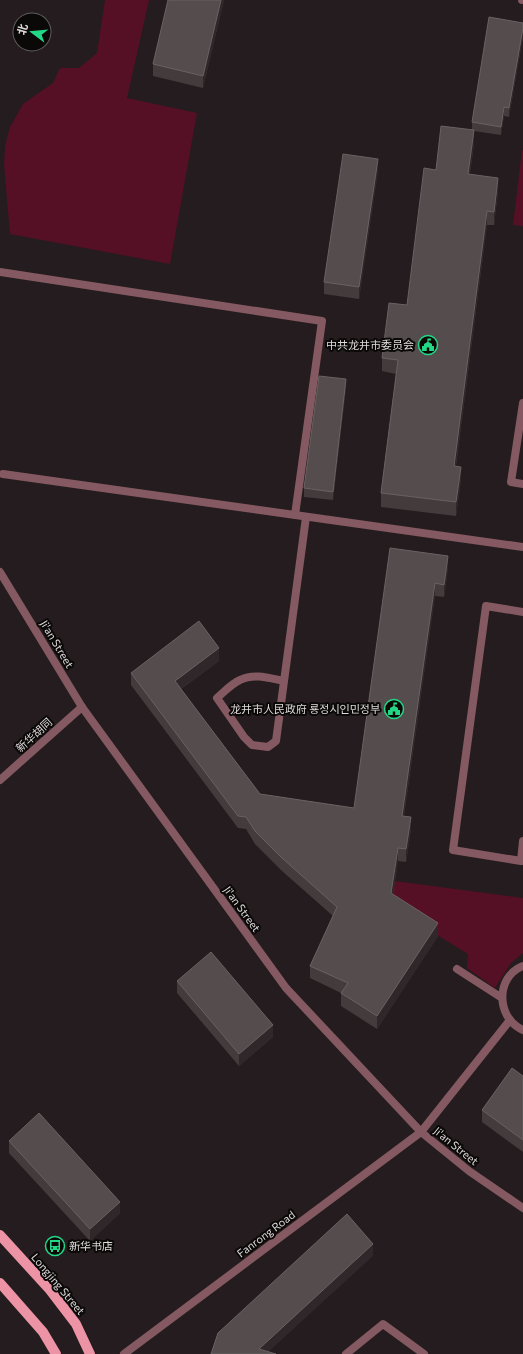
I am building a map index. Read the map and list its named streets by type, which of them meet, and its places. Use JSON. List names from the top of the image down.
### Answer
{
  "streets": {
    "main road": ["Longjing Street"],
    "street": ["Ji'an Street", "新华胡同", "Fanrong Road"]
  },
  "crossings": [
    ["Ji'an Street", "新华胡同"],
    ["Ji'an Street", "Fanrong Road"]
  ],
  "places": {
    "public building": ["中共龙井市委员会", "龙井市人民政府 룡정시인민정부"],
    "bus stop": ["新华书店"]
  },
  "north": "left"
}
